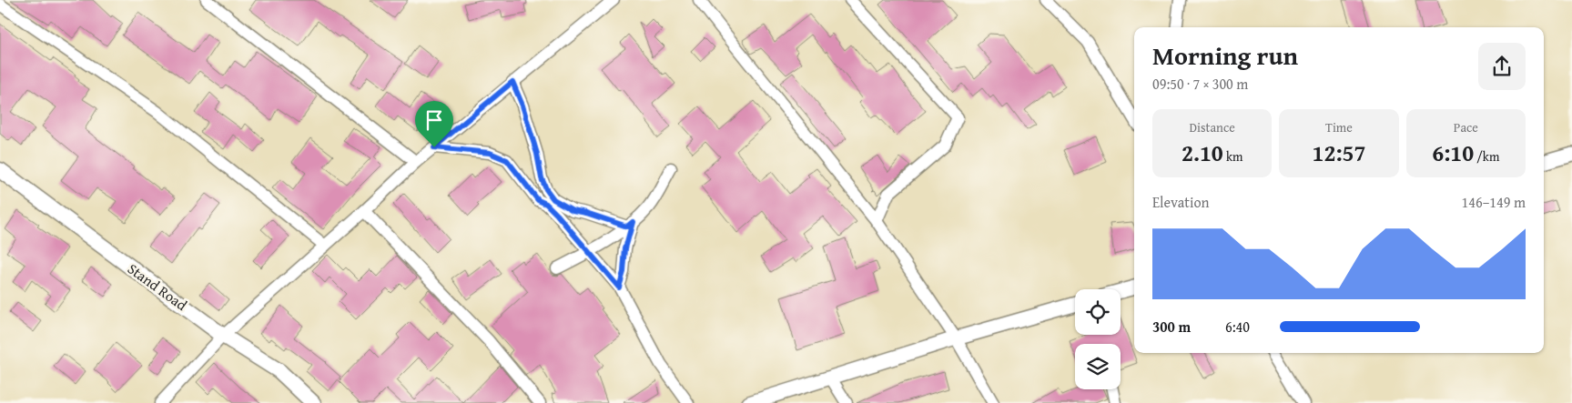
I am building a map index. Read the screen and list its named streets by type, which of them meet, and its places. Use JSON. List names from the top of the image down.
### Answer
{
  "streets": {
    "main road": ["Stand Road"]
  },
  "page": {
    "heading": ["Morning run", "09:50 · 7 × 300 m"],
    "stats": [
      ["Distance", "2.10 km"],
      ["Time", "12:57"],
      ["Pace", "6:10 /km"]
    ],
    "chart": ["Elevation", "146–149 m"],
    "list": [
      {
        "name": "300 m",
        "note": "6:40"
      }
    ]
  }
}
